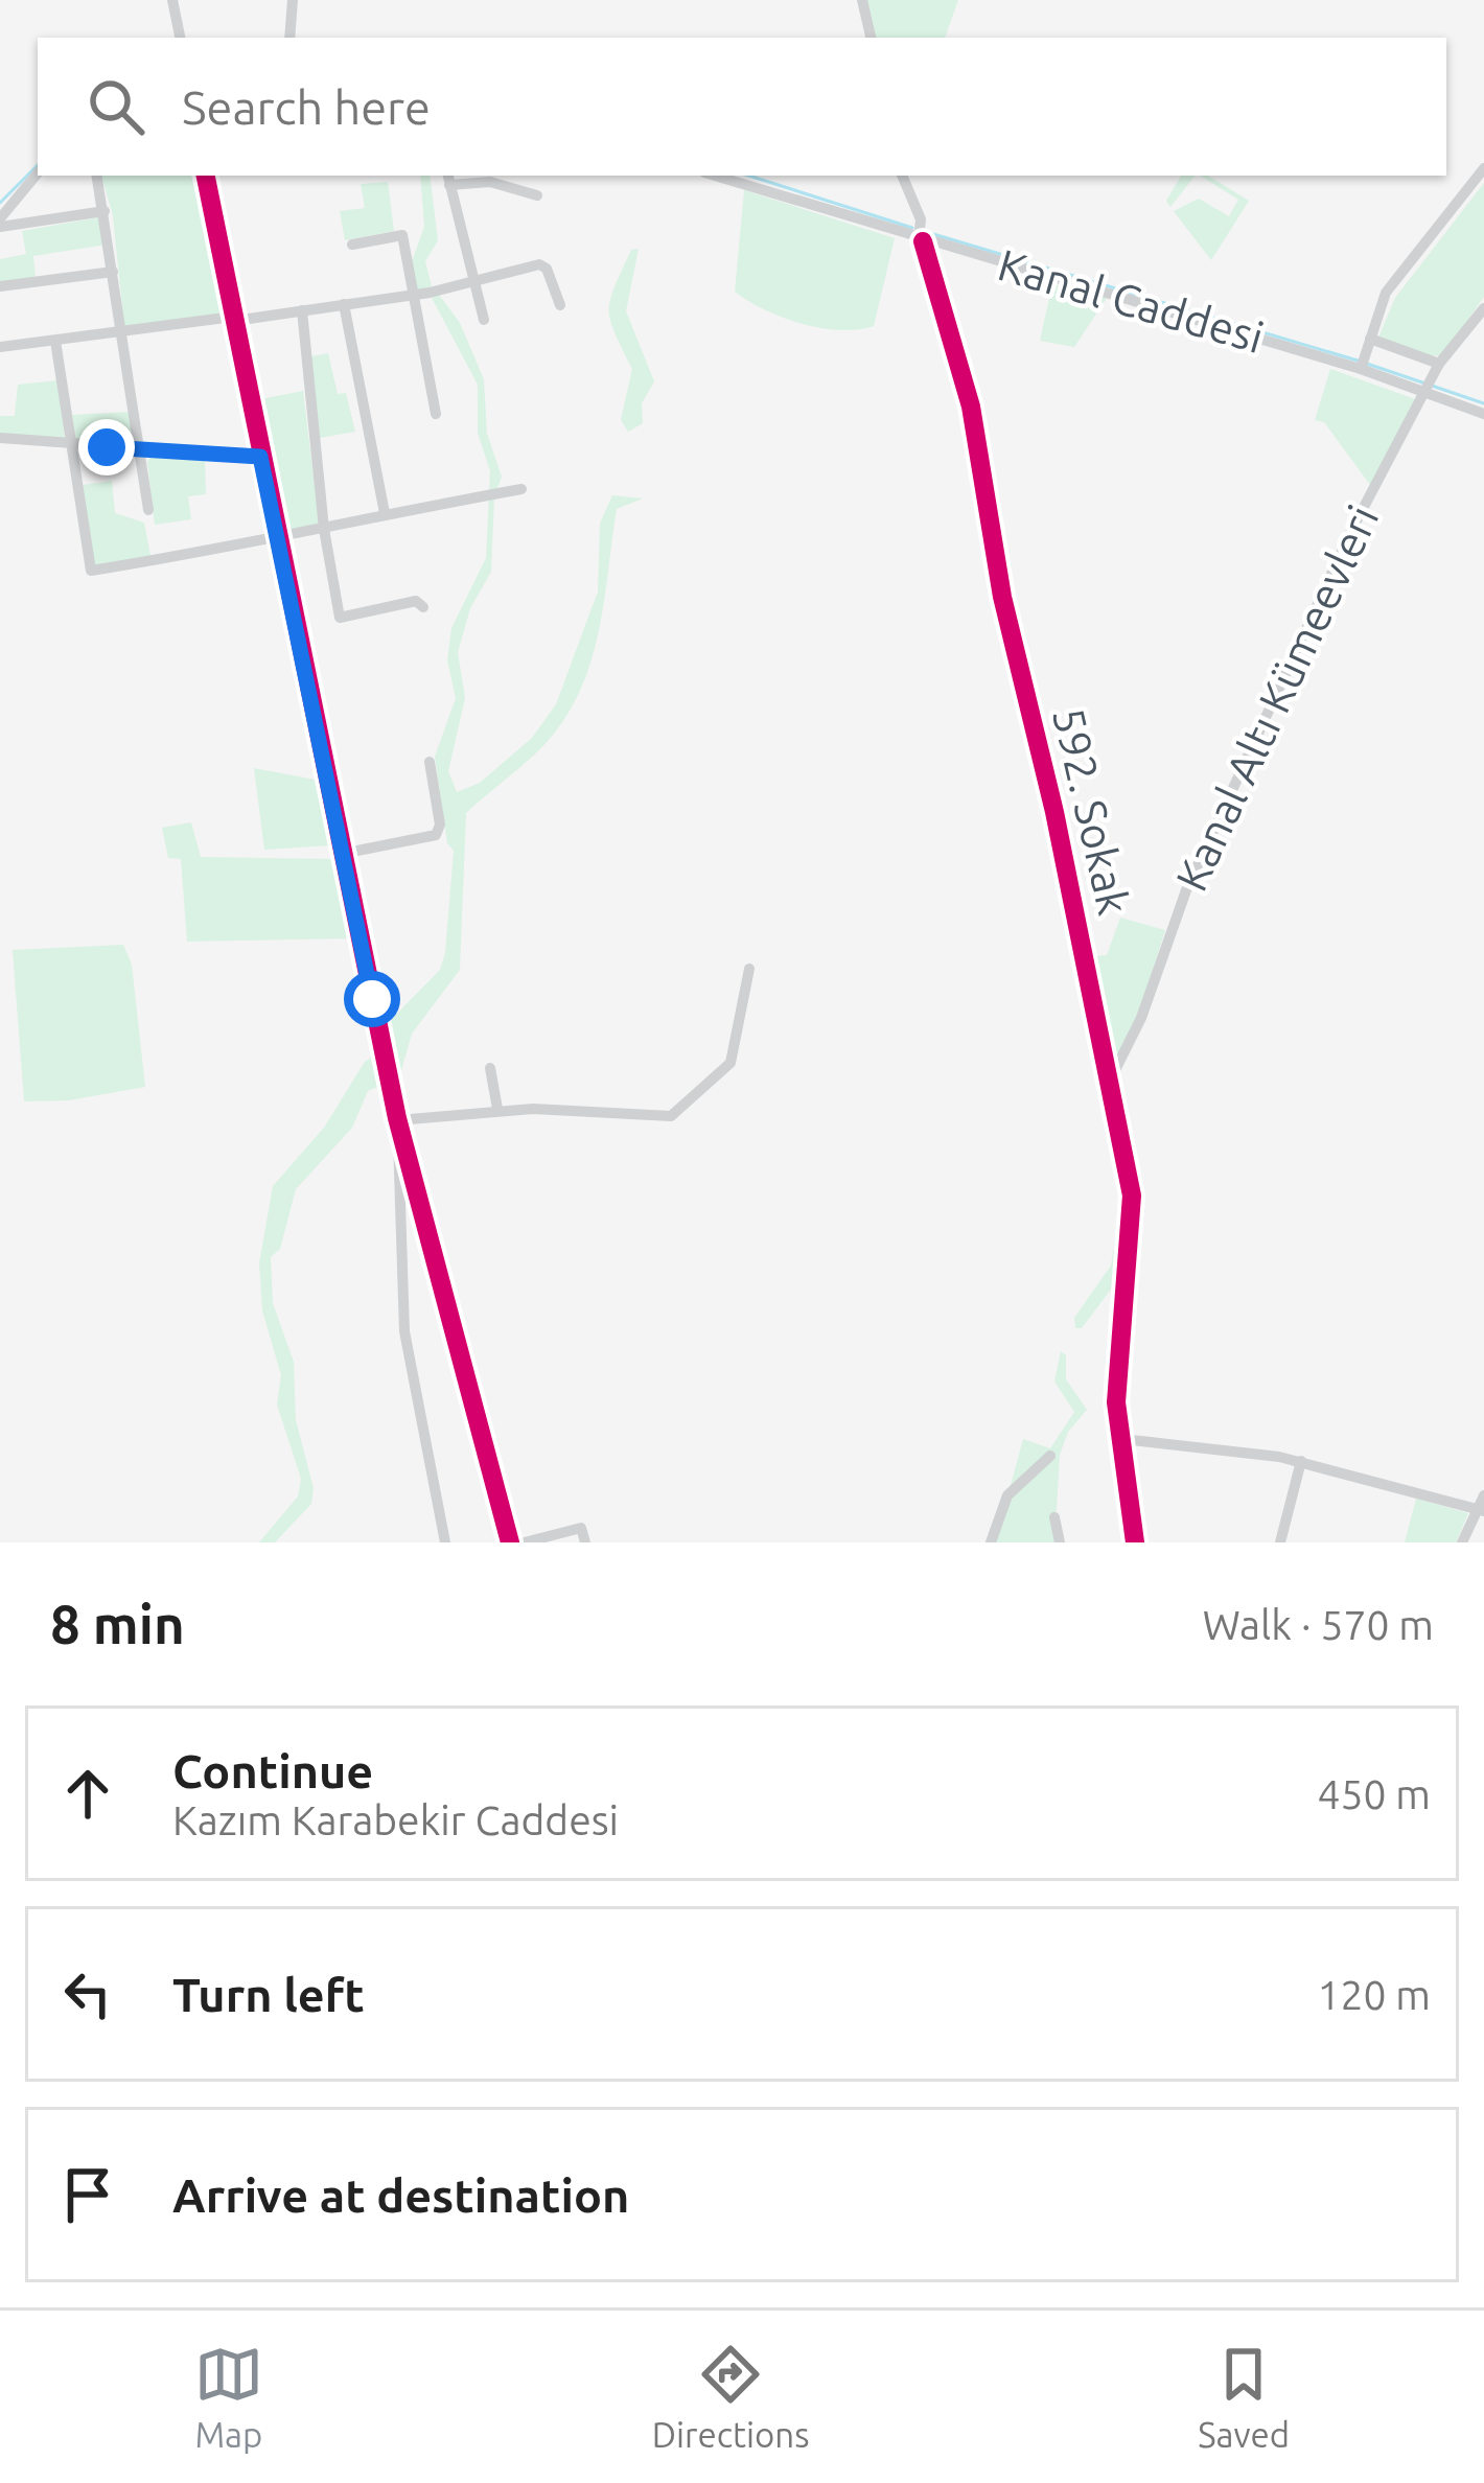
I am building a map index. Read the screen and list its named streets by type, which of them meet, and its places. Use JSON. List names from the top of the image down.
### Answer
{
  "streets": {
    "street": ["Kanal Caddesi", "Kanal Altı Kümeevleri", "592. Sokak"]
  },
  "crossings": [
    ["Kanal Caddesi", "Kanal Altı Kümeevleri"],
    ["Kanal Caddesi", "592. Sokak"],
    ["Kanal Altı Kümeevleri", "592. Sokak"]
  ],
  "page": {
    "search": "Search here",
    "heading": ["8 min", "Walk · 570 m"],
    "list": [
      ["Continue", "Kazım Karabekir Caddesi", "450 m"],
      ["Turn left", "120 m"],
      "Arrive at destination"
    ],
    "nav": ["Map", "Directions", "Saved"]
  }
}
